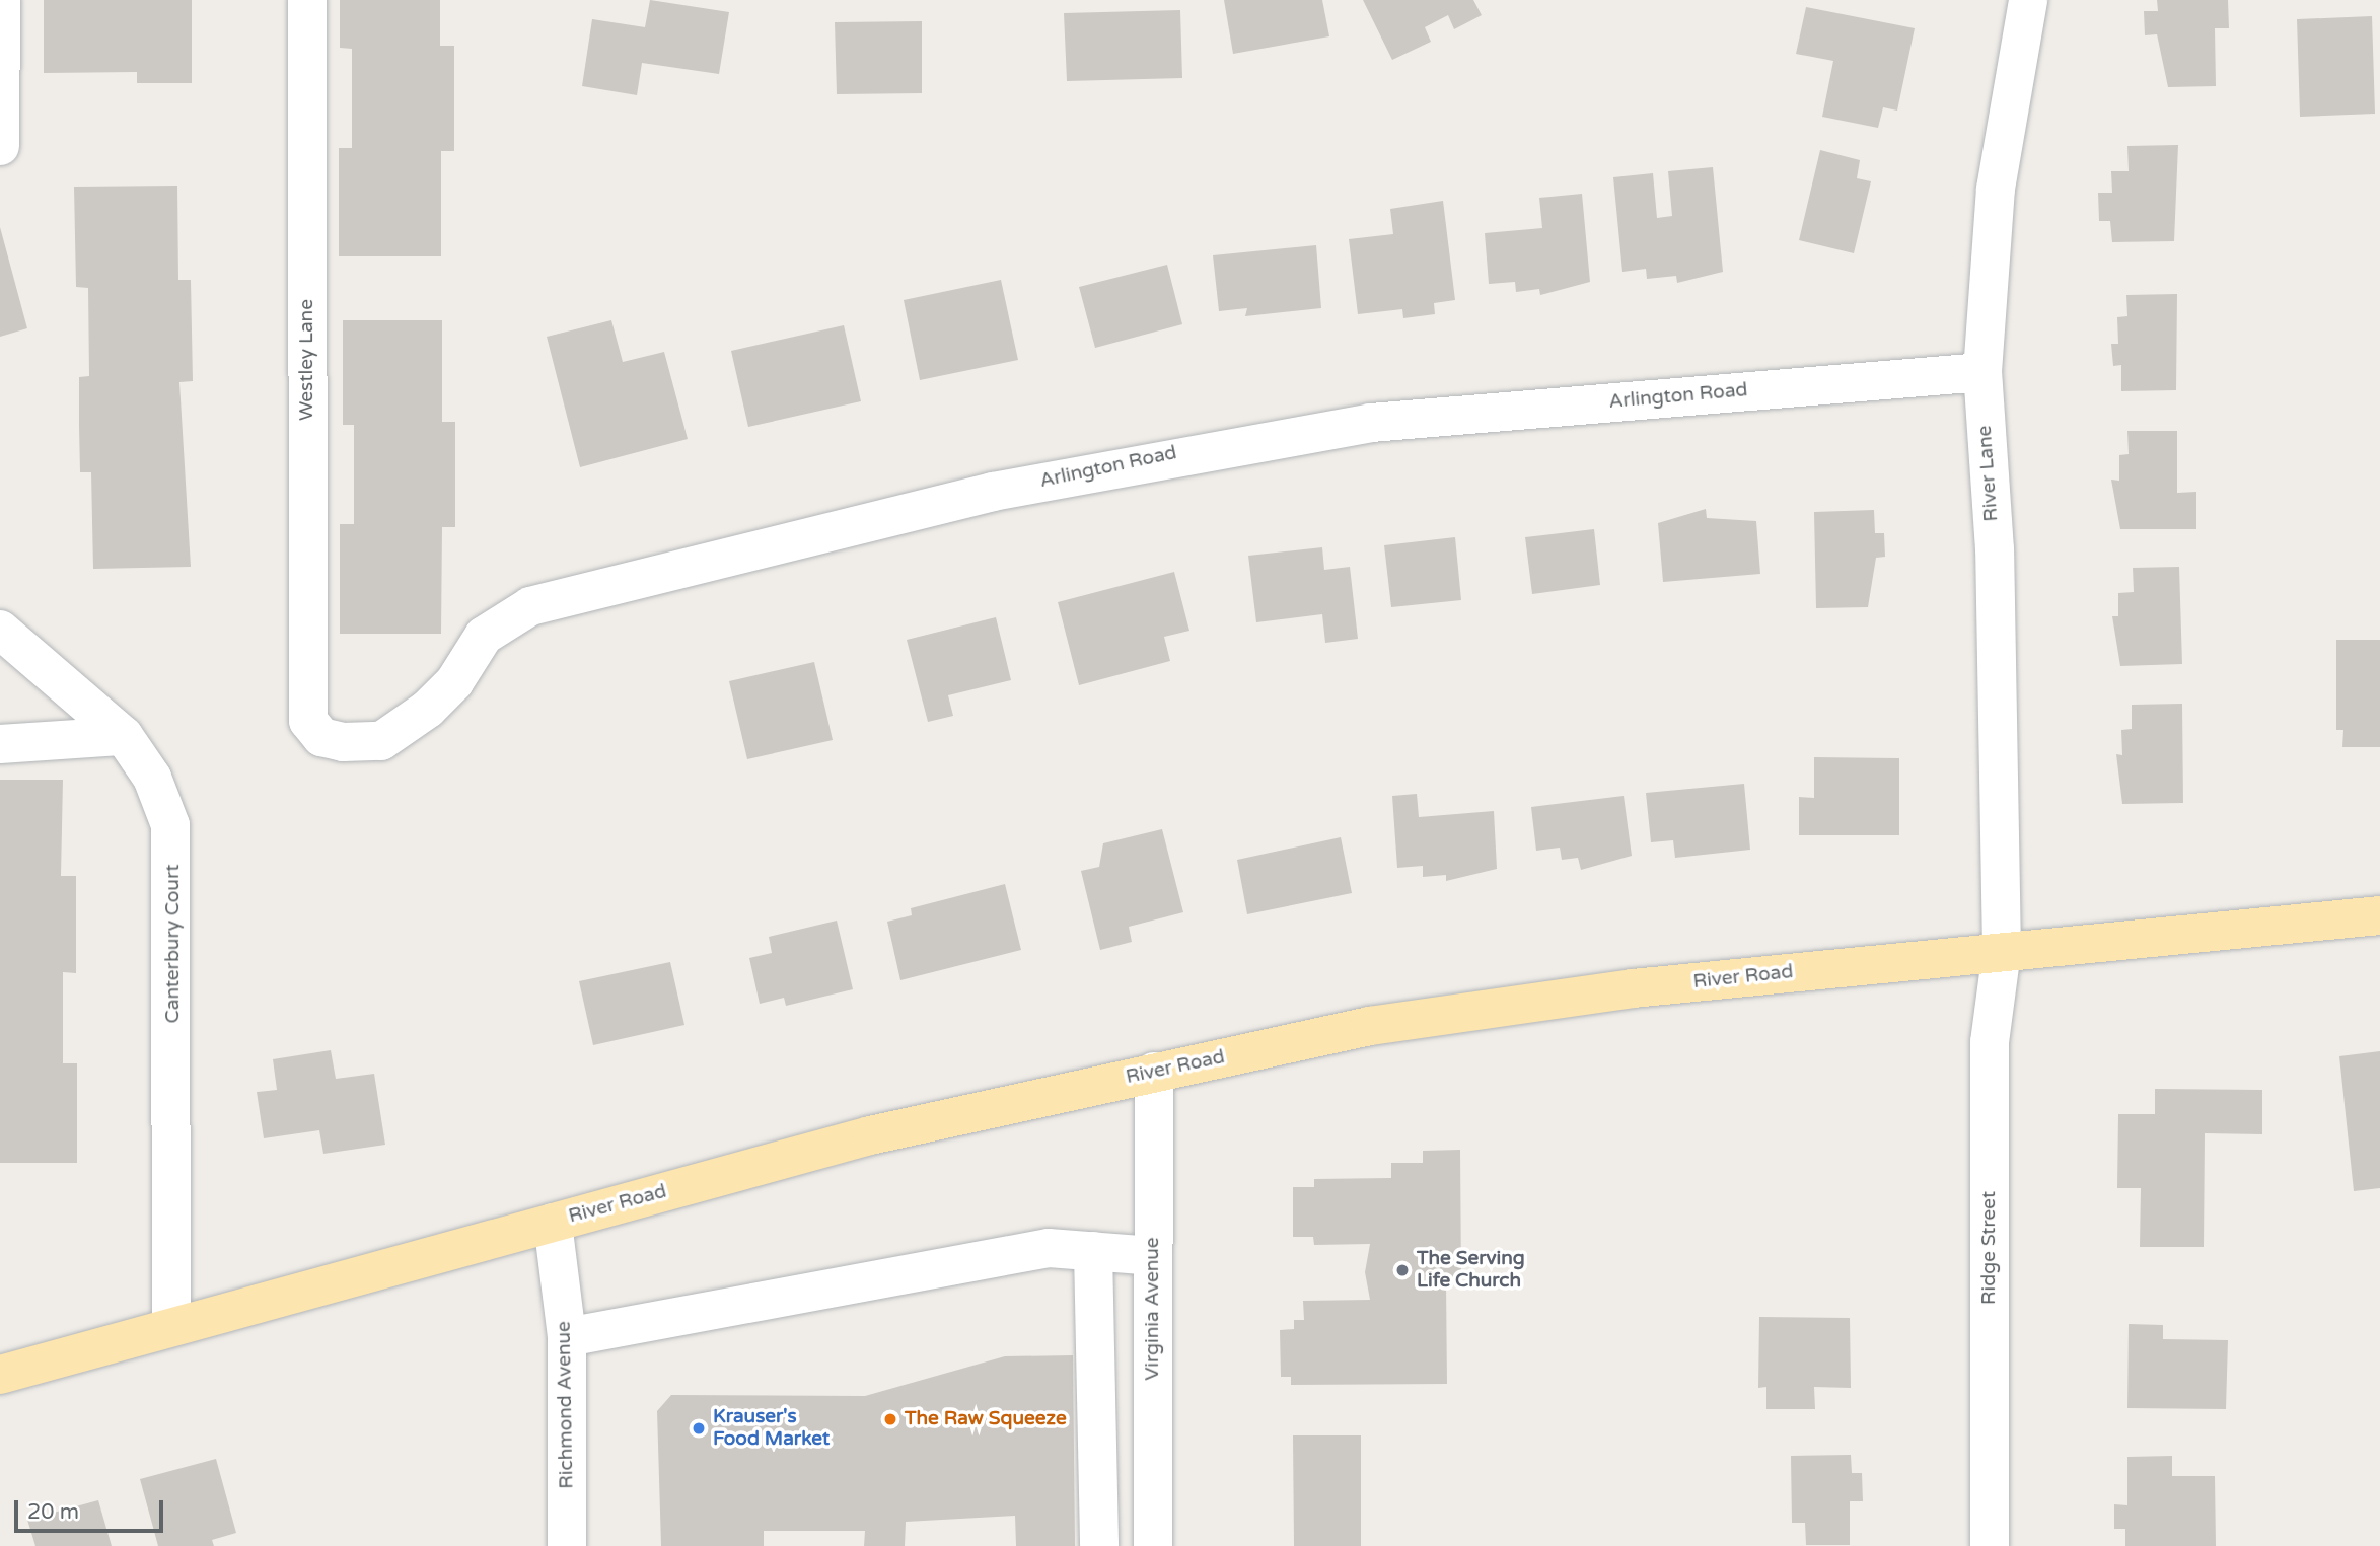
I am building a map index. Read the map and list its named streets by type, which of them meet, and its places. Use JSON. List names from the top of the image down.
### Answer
{
  "streets": {
    "main road": ["River Road"],
    "street": [
      "Westley Lane",
      "Arlington Road",
      "River Lane",
      "Canterbury Court",
      "Ridge Street",
      "Virginia Avenue",
      "Richmond Avenue"
    ]
  },
  "crossings": [
    ["Westley Lane", "Arlington Road"],
    ["Arlington Road", "River Lane"],
    ["River Lane", "River Road"],
    ["River Lane", "Ridge Street"],
    ["Canterbury Court", "River Road"],
    ["River Road", "Ridge Street"],
    ["River Road", "Virginia Avenue"],
    ["River Road", "Richmond Avenue"]
  ],
  "places": ["The Serving Life Church", "The Raw Squeeze", "Krauser's Food Market"],
  "scale_bar": "20 m"
}
